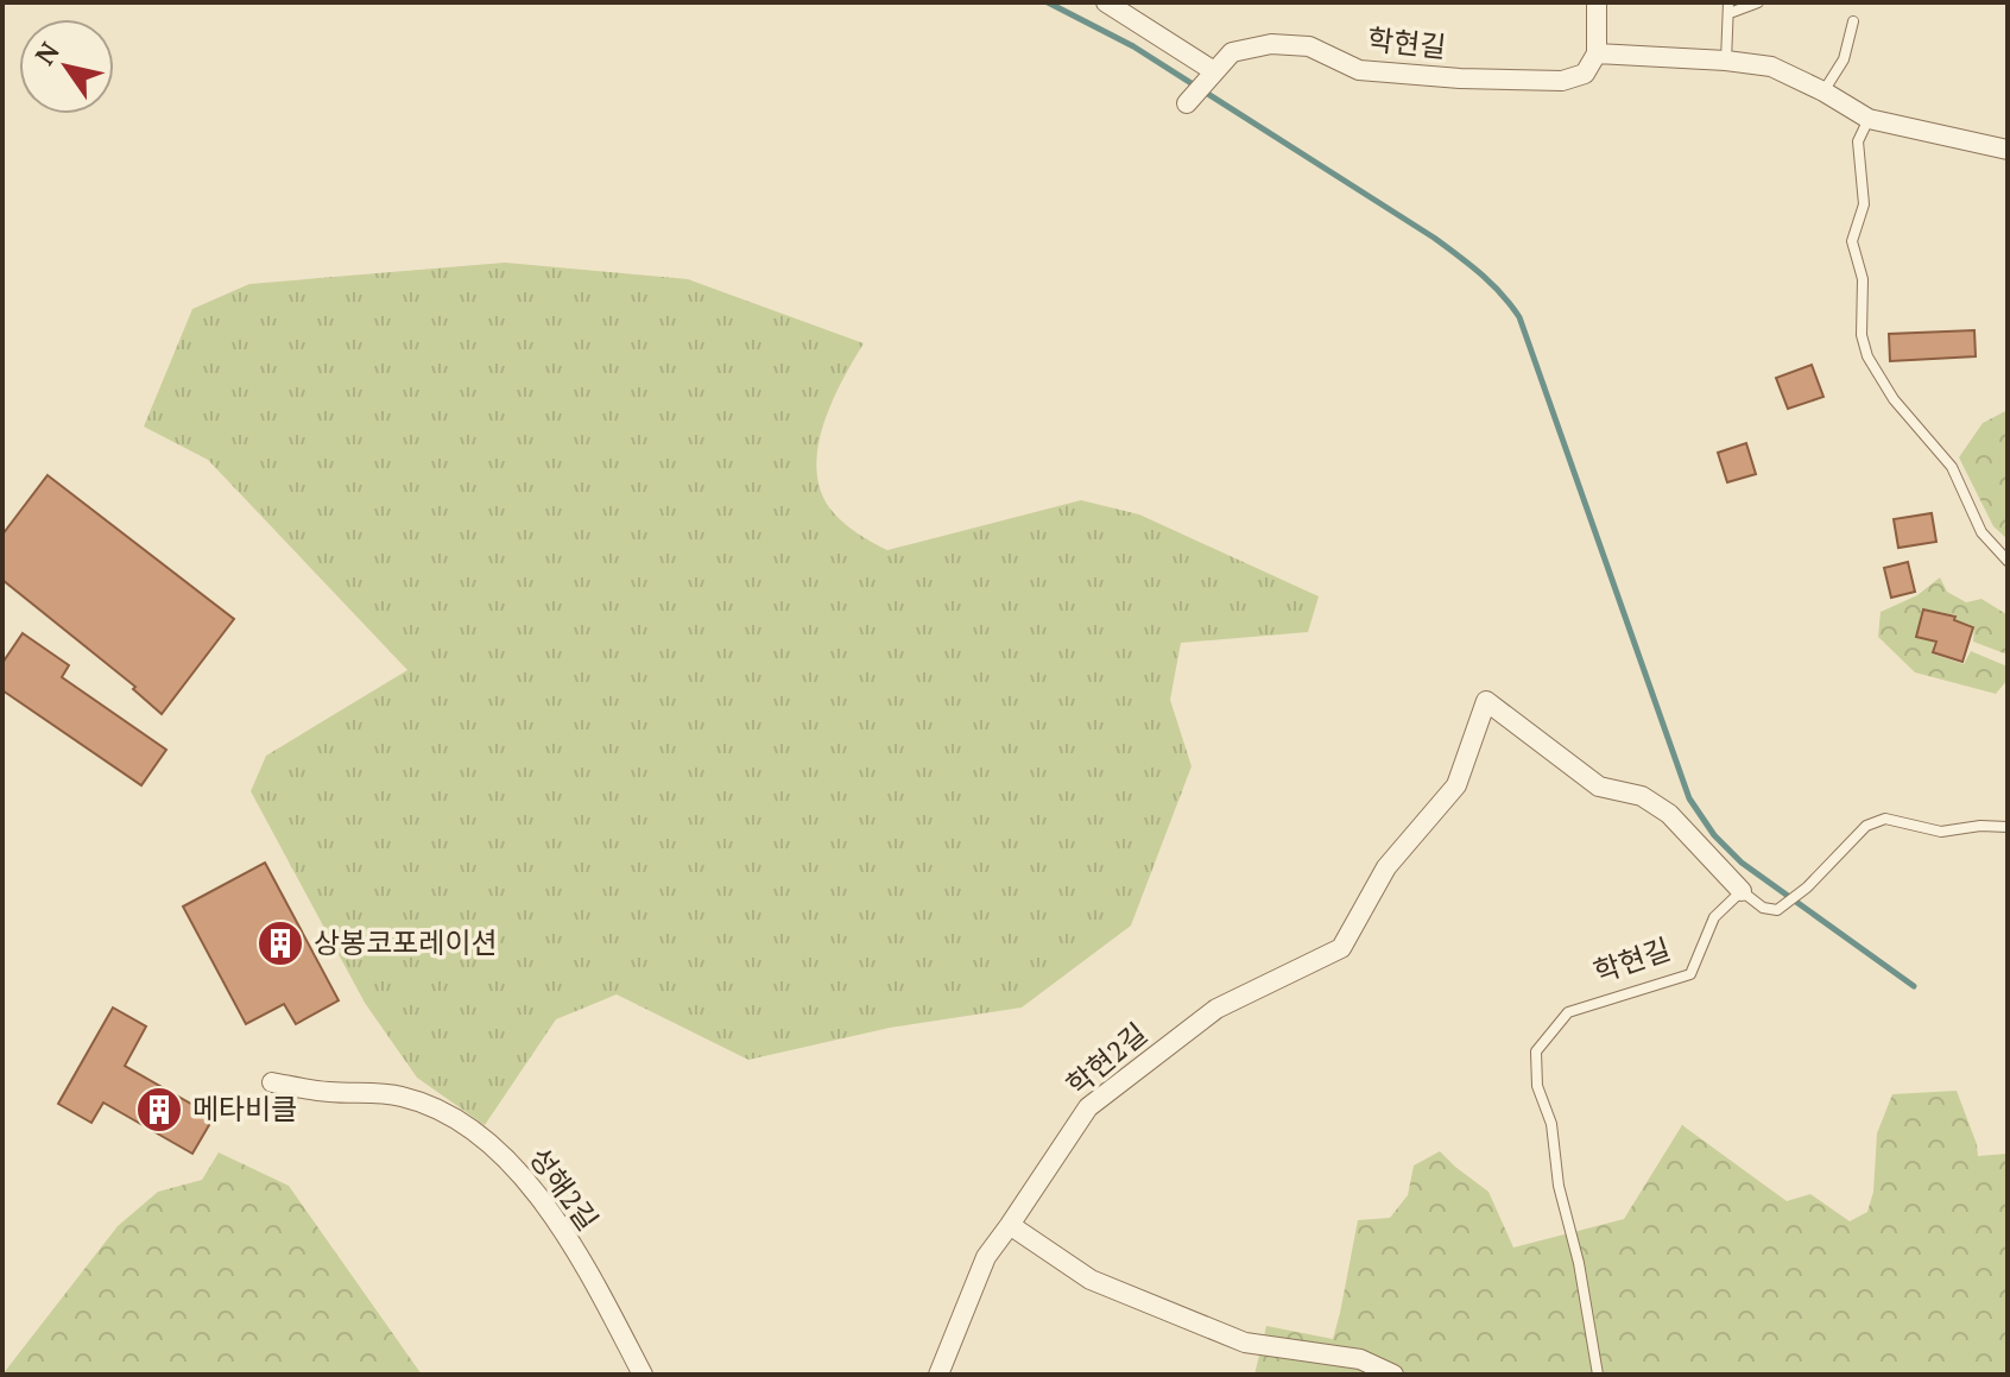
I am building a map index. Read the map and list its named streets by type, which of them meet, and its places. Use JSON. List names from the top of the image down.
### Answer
{
  "streets": {
    "street": ["학현길", "학현2길", "성해2길"]
  },
  "crossings": [
    ["학현길", "학현2길"]
  ],
  "places": {
    "building": ["상봉코포레이션", "메타비클"]
  },
  "north": "top left"
}
